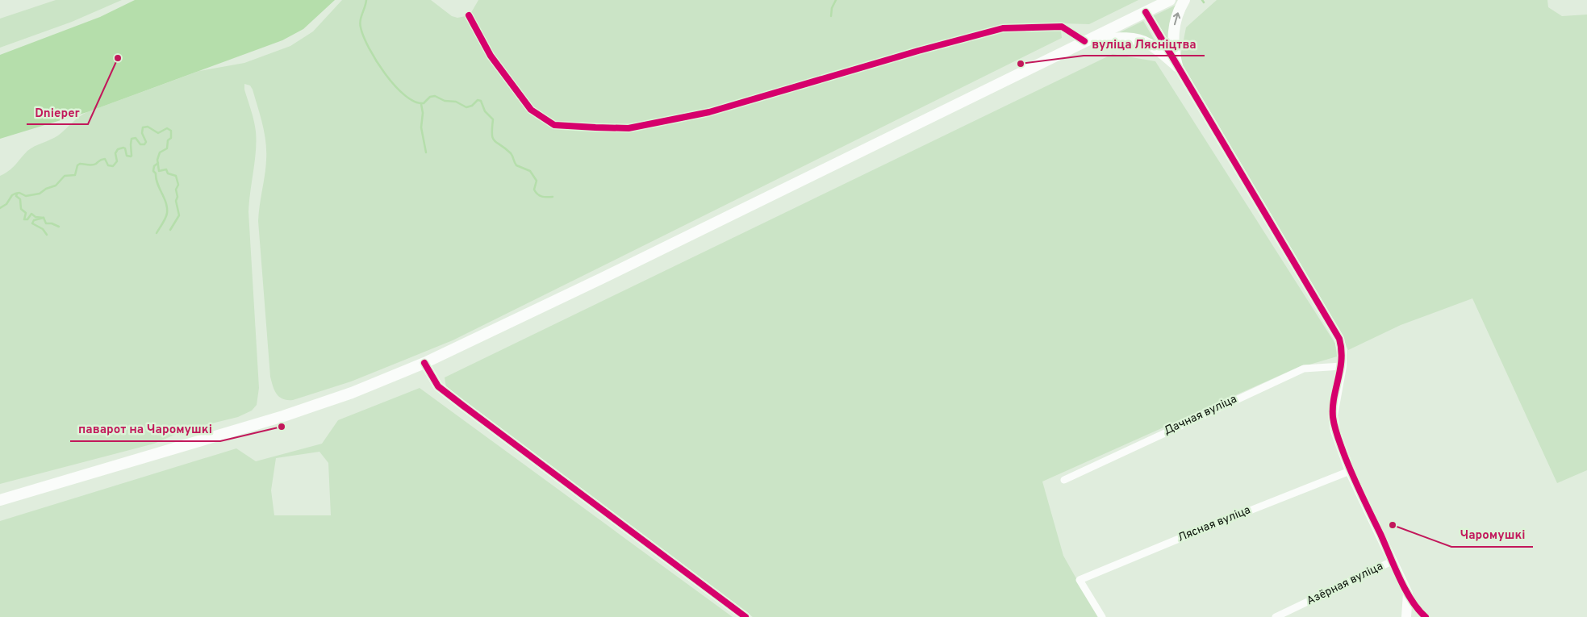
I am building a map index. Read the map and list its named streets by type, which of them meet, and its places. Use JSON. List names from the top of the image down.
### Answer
{
  "streets": {
    "street": ["Дачная вуліца", "Лясная вуліца", "Азёрная вуліца"]
  },
  "places": [
    "Dnieper",
    "вуліца Лясніцтва",
    "паварот на Чаромушкі",
    "Чаромушкі"
  ]
}
